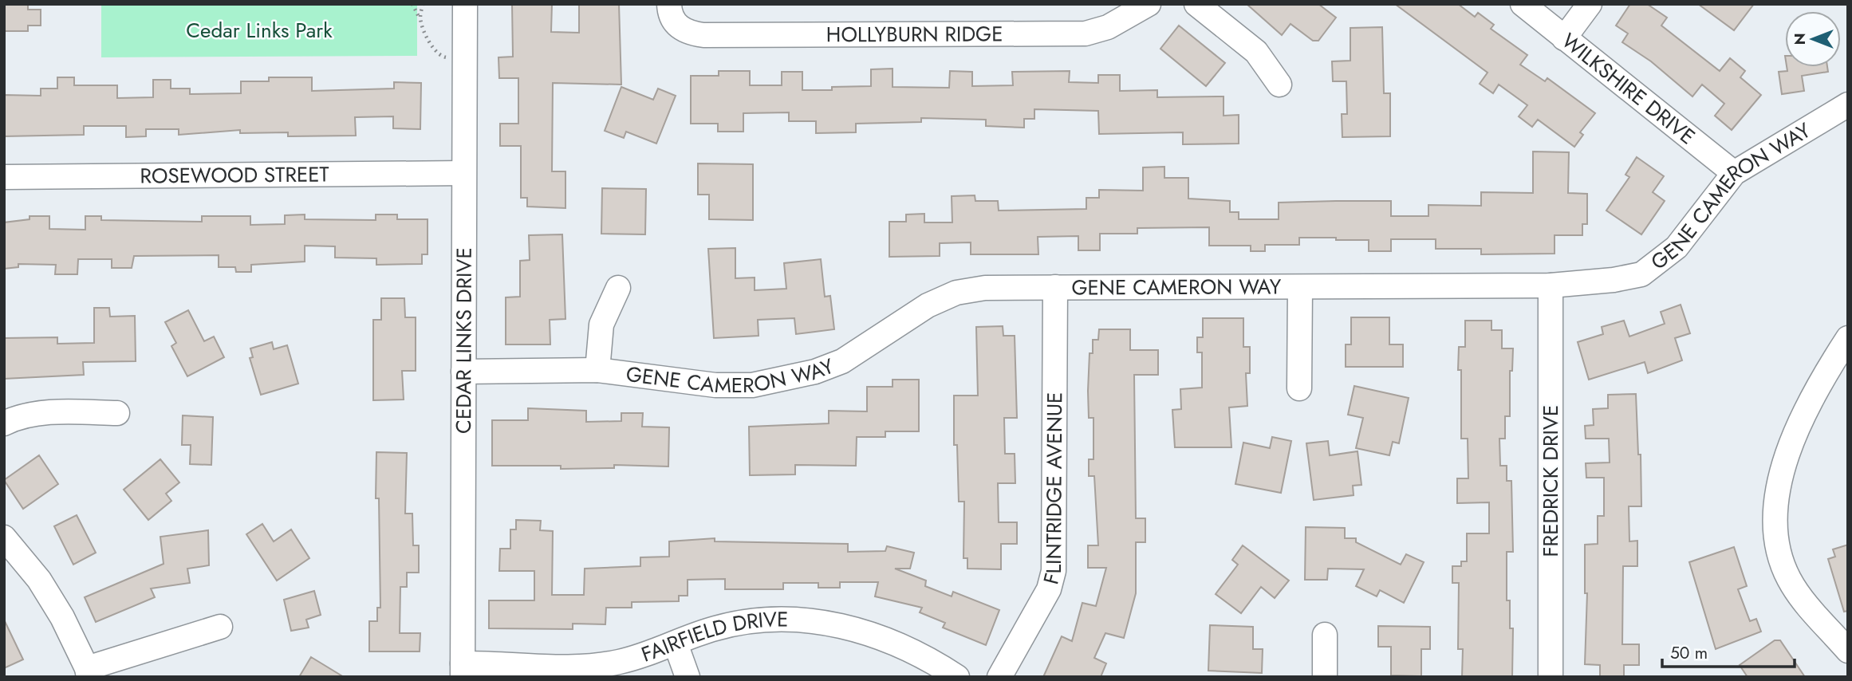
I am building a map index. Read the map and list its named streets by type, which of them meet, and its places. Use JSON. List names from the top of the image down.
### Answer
{
  "streets": {
    "street": [
      "HOLLYBURN RIDGE",
      "WILKSHIRE DRIVE",
      "ROSEWOOD STREET",
      "GENE CAMERON WAY",
      "CEDAR LINKS DRIVE",
      "FREDRICK DRIVE",
      "FLINTRIDGE AVENUE",
      "FAIRFIELD DRIVE"
    ]
  },
  "crossings": [
    ["WILKSHIRE DRIVE", "GENE CAMERON WAY"],
    ["ROSEWOOD STREET", "CEDAR LINKS DRIVE"],
    ["GENE CAMERON WAY", "CEDAR LINKS DRIVE"],
    ["GENE CAMERON WAY", "FREDRICK DRIVE"],
    ["GENE CAMERON WAY", "FLINTRIDGE AVENUE"],
    ["CEDAR LINKS DRIVE", "FAIRFIELD DRIVE"]
  ],
  "parks": ["Cedar Links Park"],
  "scale_bar": "50 m",
  "north": "left"
}
